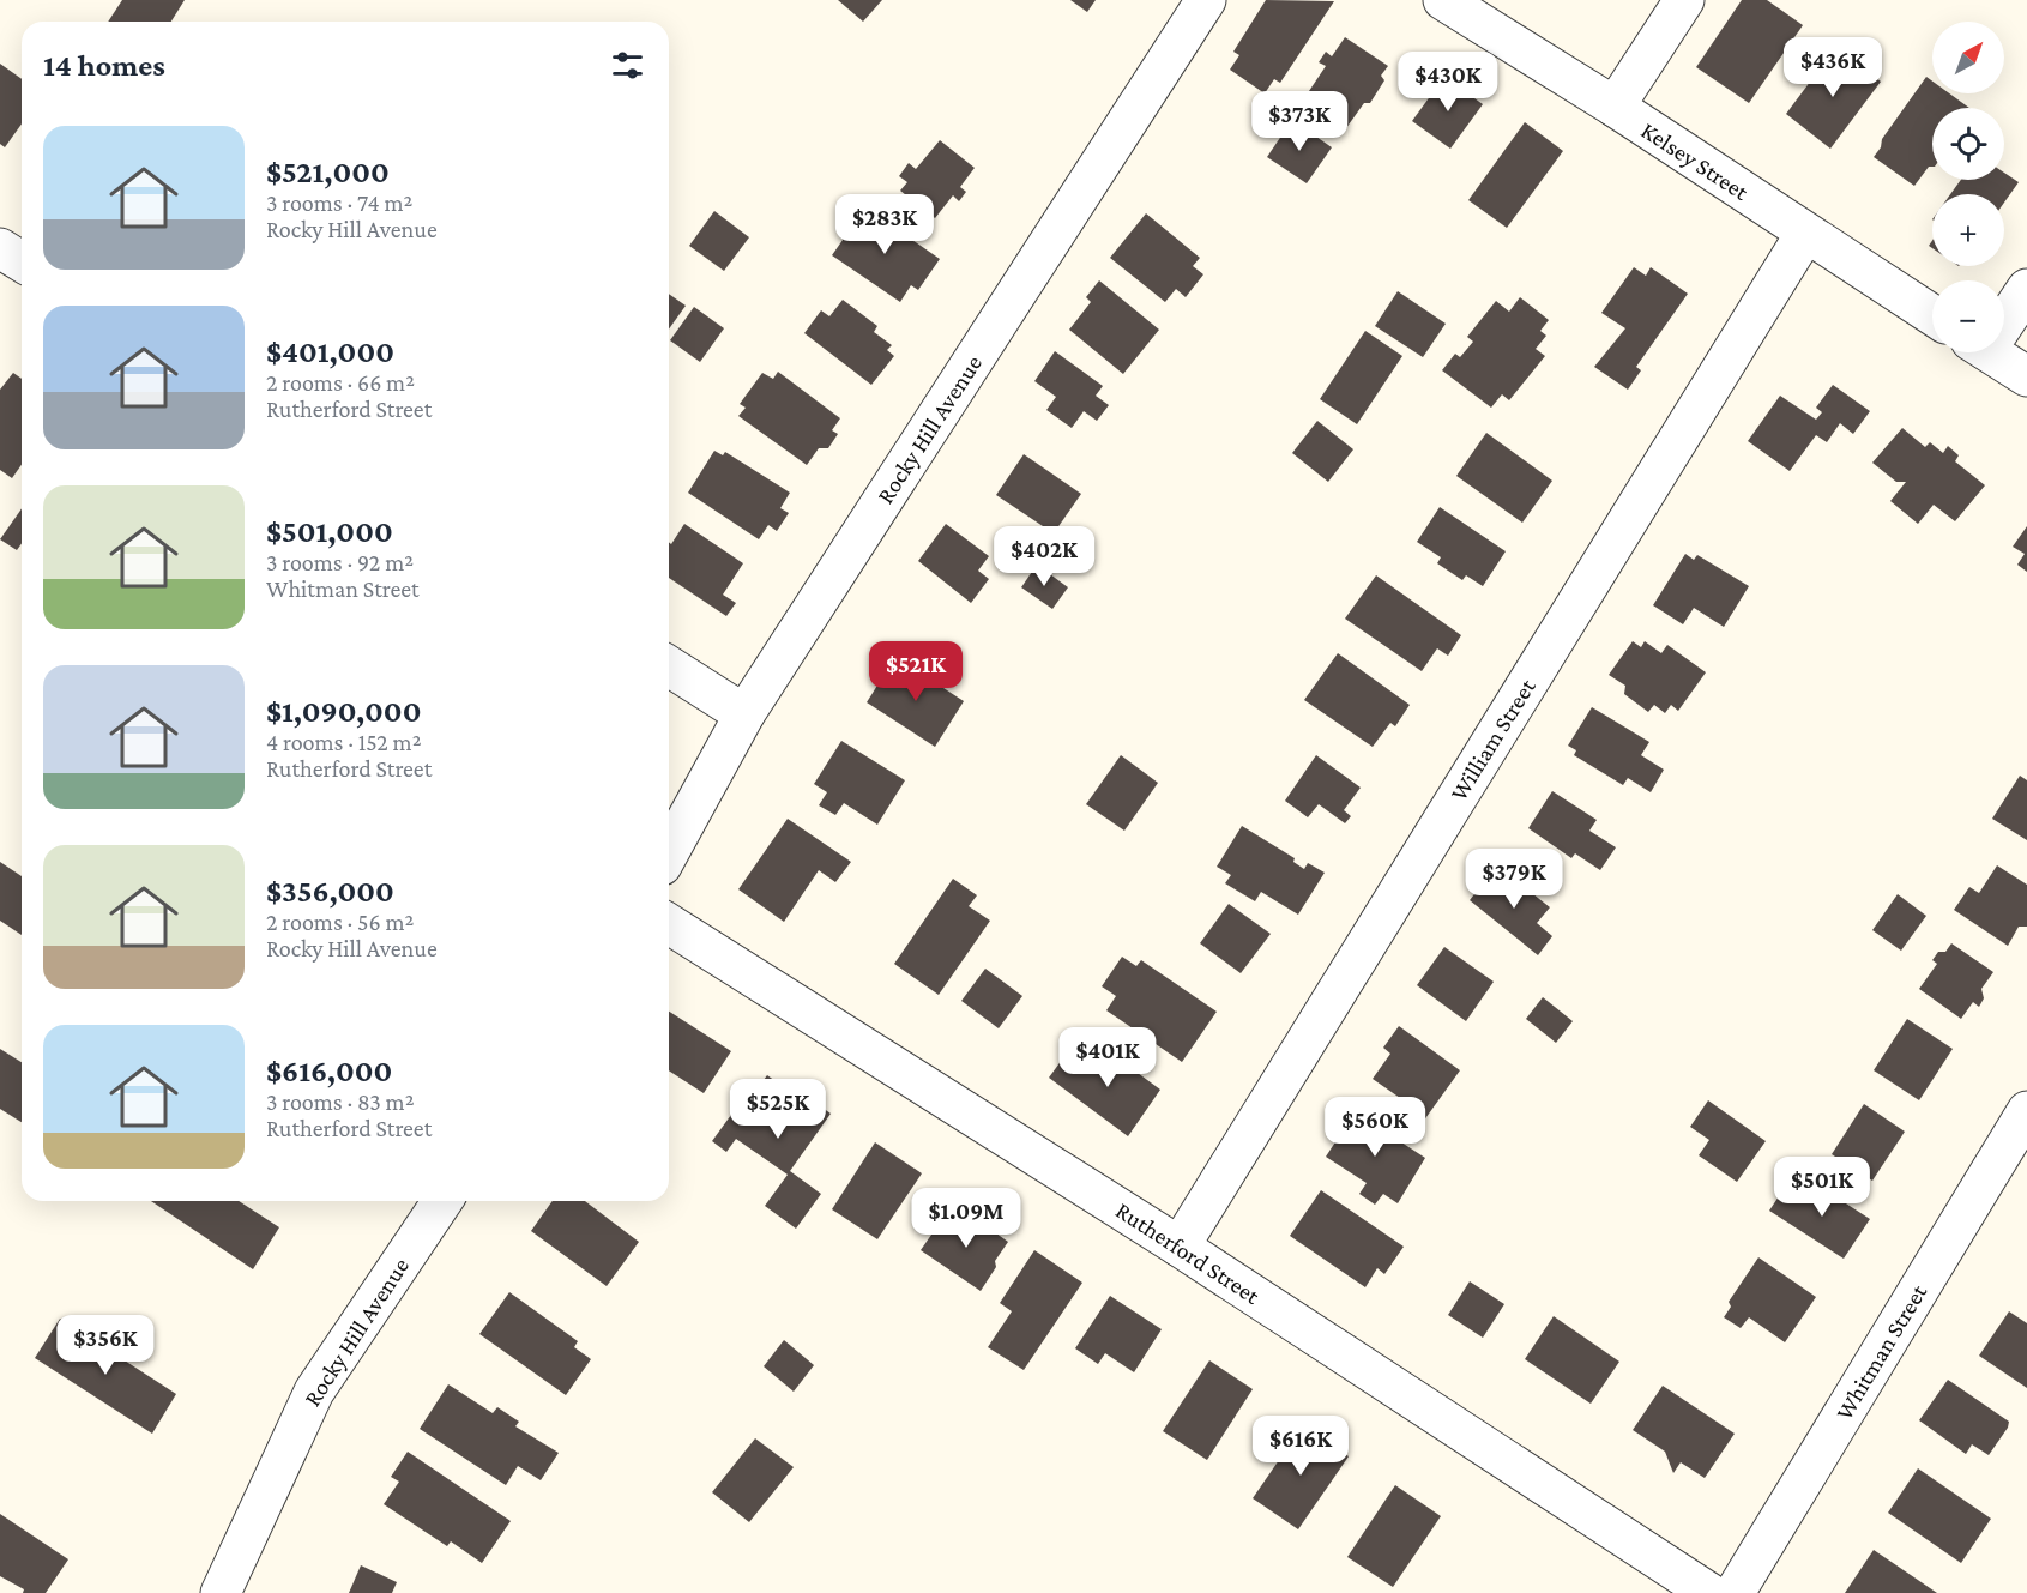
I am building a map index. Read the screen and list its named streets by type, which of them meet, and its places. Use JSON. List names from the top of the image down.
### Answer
{
  "streets": {
    "street": [
      "Kelsey Street",
      "Rocky Hill Avenue",
      "William Street",
      "Rutherford Street",
      "Whitman Street"
    ]
  },
  "crossings": [
    ["Kelsey Street", "William Street"],
    ["William Street", "Rutherford Street"]
  ],
  "north": "top right",
  "page": {
    "map_buttons": ["+", "−"],
    "heading": "14 homes",
    "price": [
      "$436K",
      "$430K",
      "$373K",
      "$283K",
      "$402K",
      "$521K",
      "$379K",
      "$401K",
      "$525K",
      "$560K",
      "$501K",
      "$1.09M",
      "$356K",
      "$616K"
    ],
    "list": [
      {
        "name": "$521,000",
        "note": "3 rooms · 74 m² · Rocky Hill Avenue"
      },
      {
        "name": "$401,000",
        "note": "2 rooms · 66 m² · Rutherford Street"
      },
      {
        "name": "$501,000",
        "note": "3 rooms · 92 m² · Whitman Street"
      },
      {
        "name": "$1,090,000",
        "note": "4 rooms · 152 m² · Rutherford Street"
      },
      {
        "name": "$356,000",
        "note": "2 rooms · 56 m² · Rocky Hill Avenue"
      },
      {
        "name": "$616,000",
        "note": "3 rooms · 83 m² · Rutherford Street"
      }
    ]
  }
}
